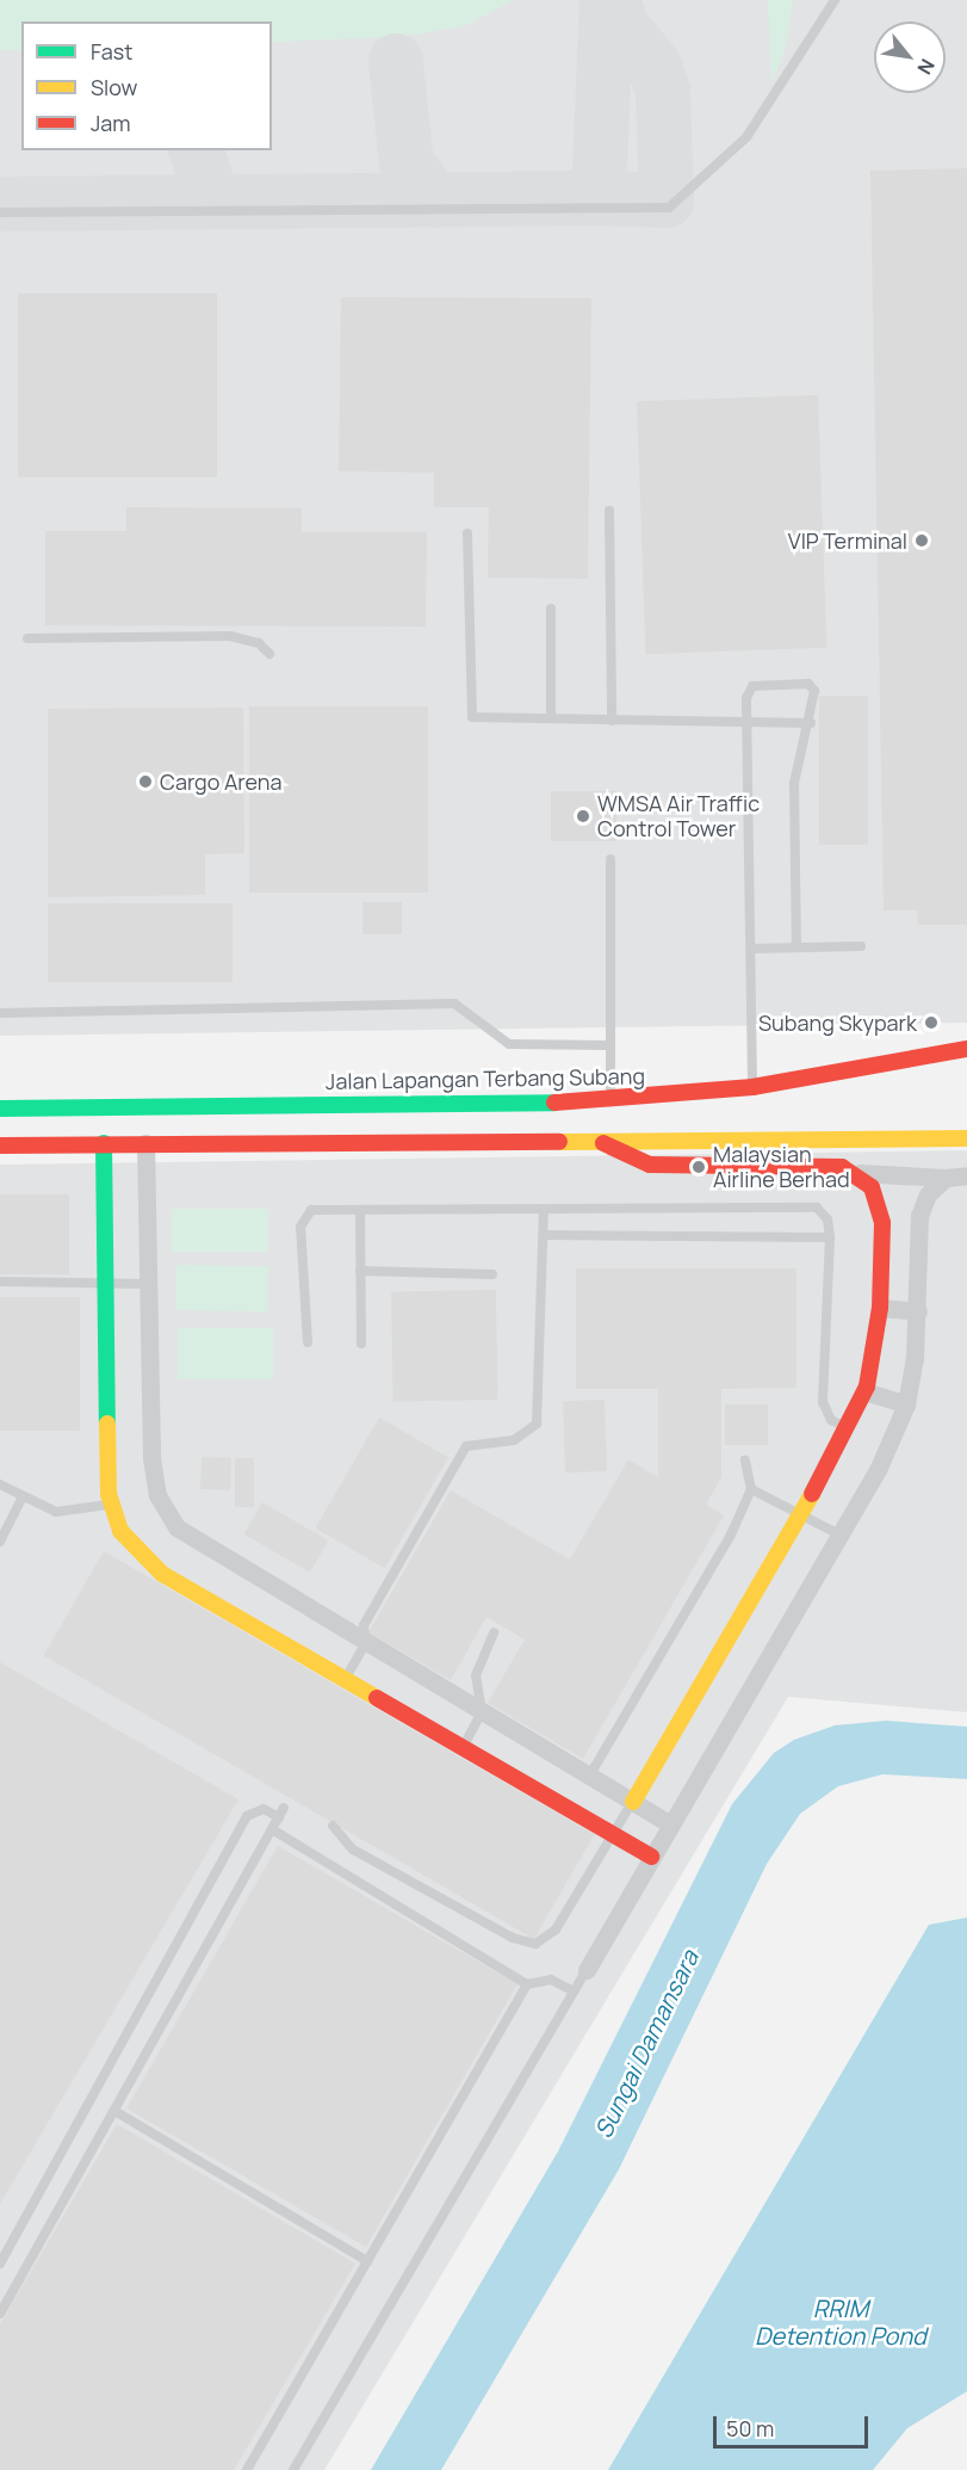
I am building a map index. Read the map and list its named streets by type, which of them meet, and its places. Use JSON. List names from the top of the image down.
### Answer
{
  "streets": {
    "street": ["Jalan Lapangan Terbang Subang"]
  },
  "water": ["Sungai Damansara", "RRIM Detention Pond"],
  "places": [
    "VIP Terminal",
    "Cargo Arena",
    "WMSA Air Traffic Control Tower",
    "Subang Skypark",
    "Malaysian Airline Berhad"
  ],
  "legend": ["Fast", "Slow", "Jam"],
  "scale_bar": "50 m",
  "north": "bottom right"
}
